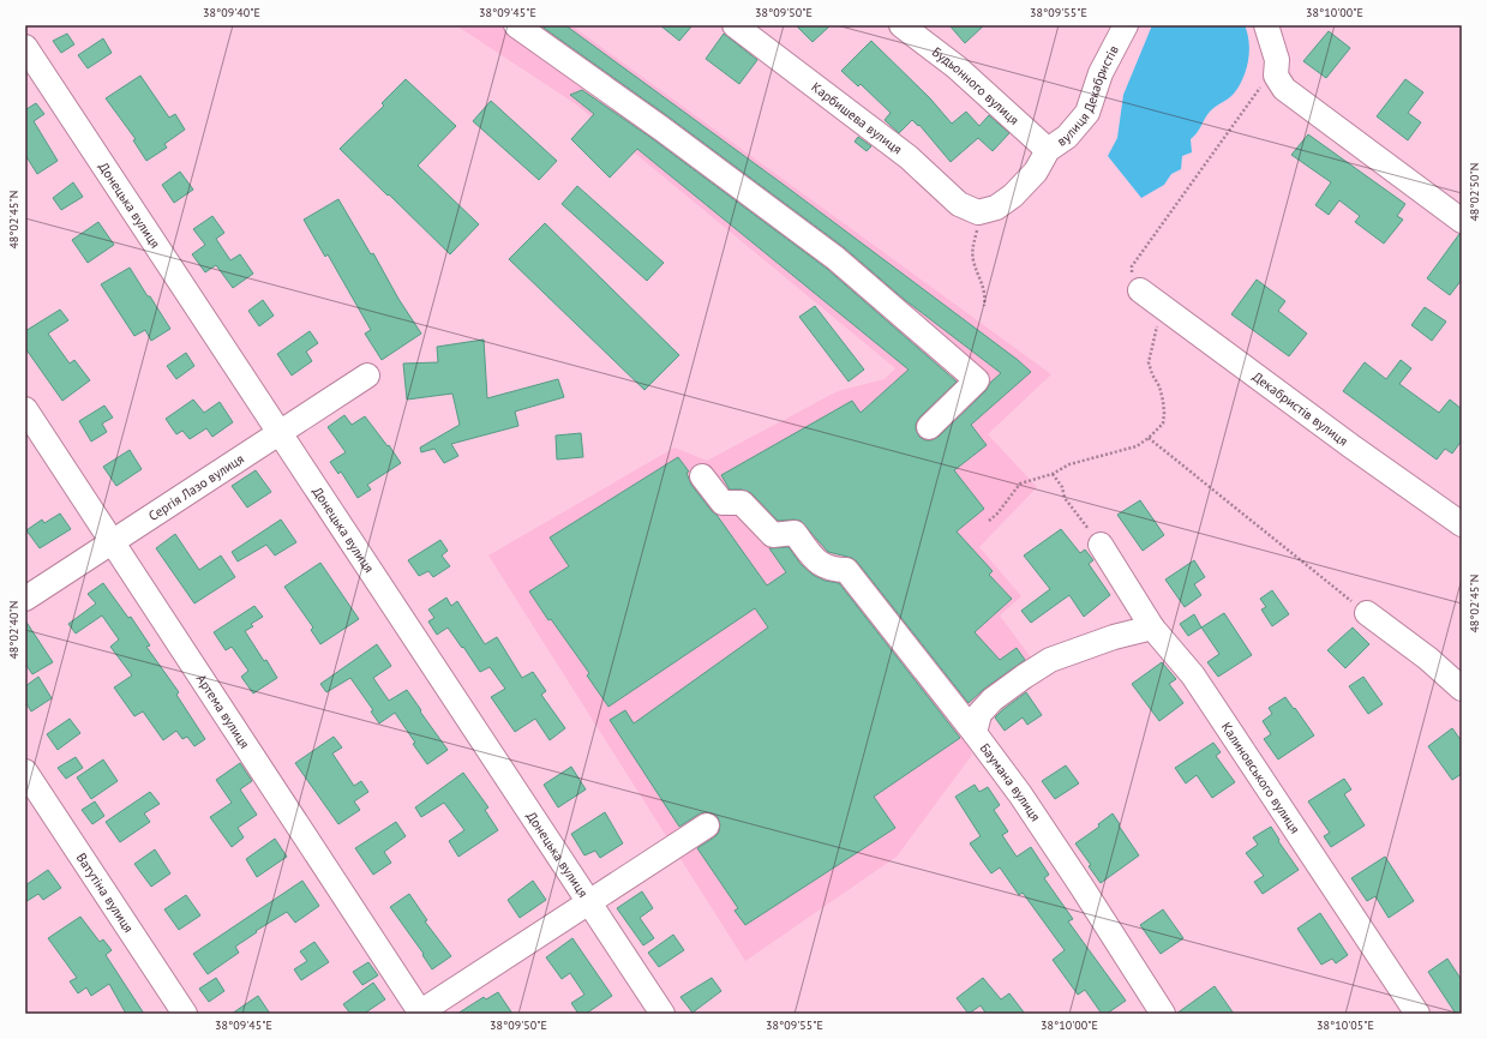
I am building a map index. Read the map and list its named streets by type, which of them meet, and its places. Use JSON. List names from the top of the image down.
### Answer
{
  "streets": {
    "street": [
      "Будьонного вулиця",
      "вулиця Декабристів",
      "Карбишева вулиця",
      "Донецька вулиця",
      "Декабристів вулиця",
      "Сергія Лазо вулиця",
      "Артема вулиця",
      "Калиновського вулиця",
      "Баумана вулиця",
      "Ватутіна вулиця"
    ]
  },
  "crossings": [
    ["Будьонного вулиця", "вулиця Декабристів"],
    ["вулиця Декабристів", "Карбишева вулиця"],
    ["Донецька вулиця", "Сергія Лазо вулиця"],
    ["Сергія Лазо вулиця", "Артема вулиця"],
    ["Калиновського вулиця", "Баумана вулиця"]
  ],
  "coordinates": [
    "38°09'40\"E",
    "38°09'45\"E",
    "38°09'50\"E",
    "38°09'55\"E",
    "38°10'00\"E",
    "48°02'50\"N",
    "48°02'45\"N",
    "48°02'40\"N",
    "38°10'05\"E"
  ]
}
